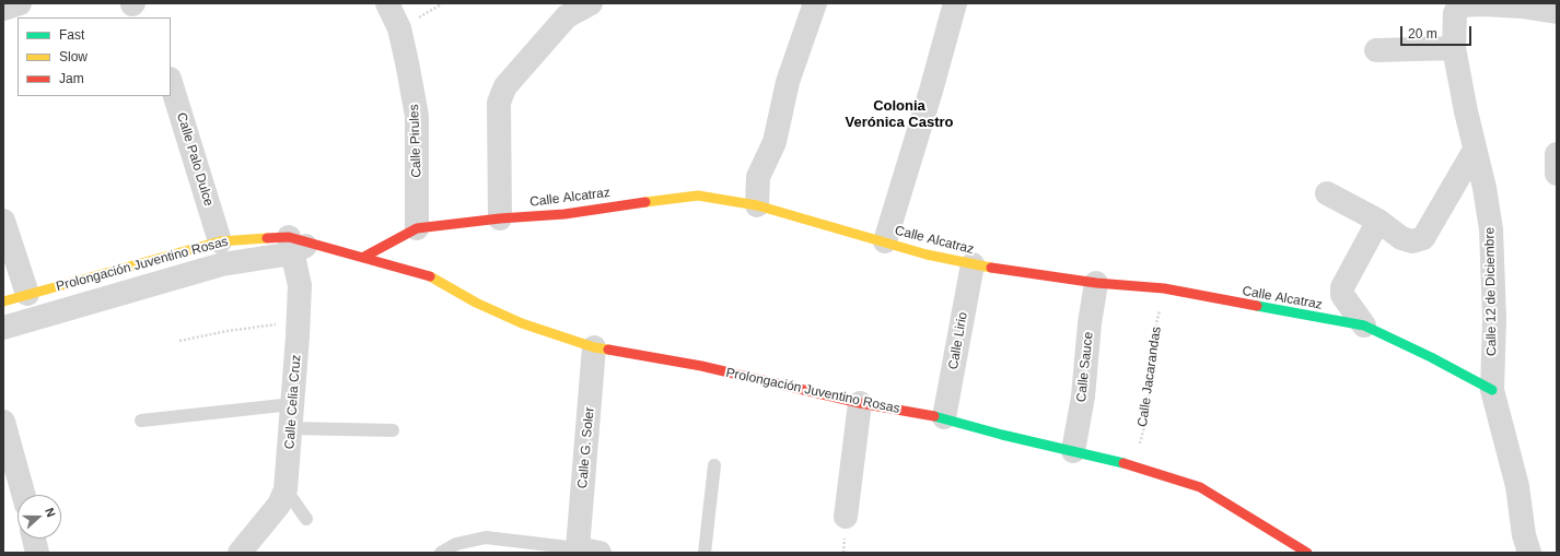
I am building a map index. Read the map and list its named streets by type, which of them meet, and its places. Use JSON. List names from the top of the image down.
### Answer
{
  "streets": {
    "street": [
      "Calle Pirules",
      "Calle Palo Dulce",
      "Calle Alcatraz",
      "Prolongación Juventino Rosas",
      "Calle 12 de Diciembre",
      "Calle Lirio",
      "Calle Sauce",
      "Calle Celia Cruz",
      "Calle G. Soler"
    ],
    "path": ["Calle Jacarandas"]
  },
  "crossings": [
    ["Calle Pirules", "Calle Alcatraz"],
    ["Calle Palo Dulce", "Prolongación Juventino Rosas"],
    ["Calle Alcatraz", "Prolongación Juventino Rosas"],
    ["Calle Alcatraz", "Calle 12 de Diciembre"],
    ["Calle Alcatraz", "Calle Lirio"],
    ["Calle Alcatraz", "Calle Sauce"],
    ["Calle Alcatraz", "Calle Jacarandas"],
    ["Prolongación Juventino Rosas", "Calle Lirio"],
    ["Prolongación Juventino Rosas", "Calle Sauce"],
    ["Prolongación Juventino Rosas", "Calle Jacarandas"],
    ["Prolongación Juventino Rosas", "Calle Celia Cruz"],
    ["Prolongación Juventino Rosas", "Calle G. Soler"]
  ],
  "districts": ["Colonia Verónica Castro"],
  "legend": ["Fast", "Slow", "Jam"],
  "scale_bar": "20 m",
  "north": "right"
}
